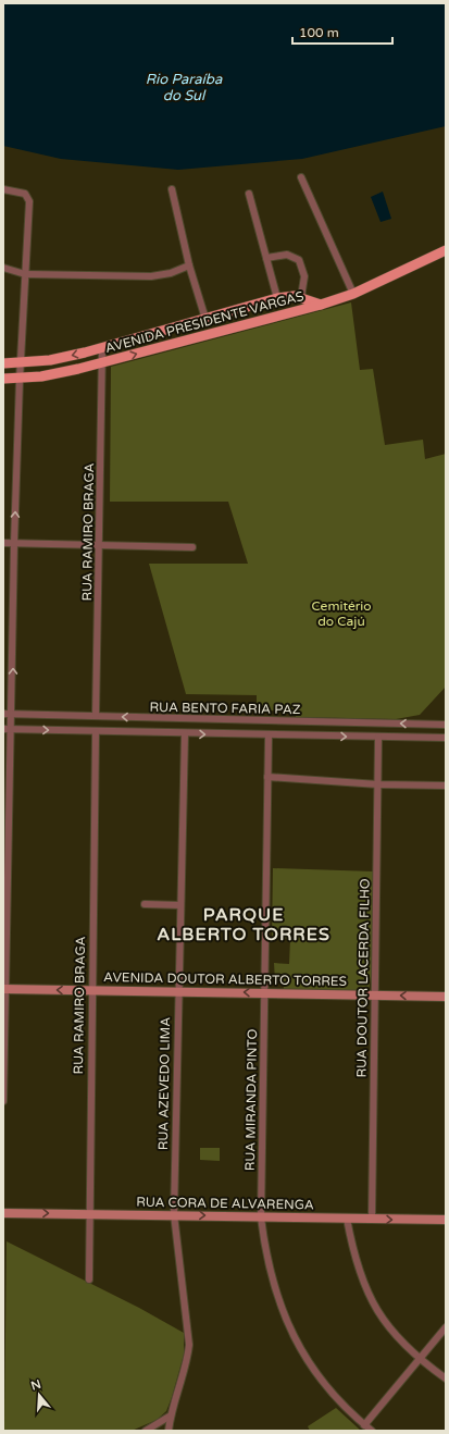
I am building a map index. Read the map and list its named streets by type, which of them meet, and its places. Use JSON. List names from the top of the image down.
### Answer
{
  "streets": {
    "main road": ["AVENIDA PRESIDENTE VARGAS", "AVENIDA DOUTOR ALBERTO TORRES", "RUA CORA DE ALVARENGA"],
    "street": [
      "RUA RAMIRO BRAGA",
      "RUA BENTO FARIA PAZ",
      "RUA DOUTOR LACERDA FILHO",
      "RUA AZEVEDO LIMA",
      "RUA MIRANDA PINTO"
    ]
  },
  "crossings": [
    ["AVENIDA PRESIDENTE VARGAS", "RUA RAMIRO BRAGA"],
    ["RUA RAMIRO BRAGA", "RUA BENTO FARIA PAZ"],
    ["RUA RAMIRO BRAGA", "AVENIDA DOUTOR ALBERTO TORRES"],
    ["RUA RAMIRO BRAGA", "RUA CORA DE ALVARENGA"],
    ["RUA BENTO FARIA PAZ", "RUA DOUTOR LACERDA FILHO"],
    ["RUA BENTO FARIA PAZ", "RUA AZEVEDO LIMA"],
    ["RUA BENTO FARIA PAZ", "RUA MIRANDA PINTO"],
    ["RUA DOUTOR LACERDA FILHO", "AVENIDA DOUTOR ALBERTO TORRES"],
    ["RUA DOUTOR LACERDA FILHO", "RUA CORA DE ALVARENGA"],
    ["AVENIDA DOUTOR ALBERTO TORRES", "RUA AZEVEDO LIMA"],
    ["AVENIDA DOUTOR ALBERTO TORRES", "RUA MIRANDA PINTO"],
    ["RUA AZEVEDO LIMA", "RUA CORA DE ALVARENGA"],
    ["RUA MIRANDA PINTO", "RUA CORA DE ALVARENGA"]
  ],
  "one_way": ["AVENIDA DOUTOR ALBERTO TORRES", "RUA CORA DE ALVARENGA"],
  "districts": ["PARQUE ALBERTO TORRES"],
  "water": ["Rio Paraíba do Sul"],
  "parks": ["Cemitério do Cajú"],
  "scale_bar": "100 m",
  "north": "top"
}
